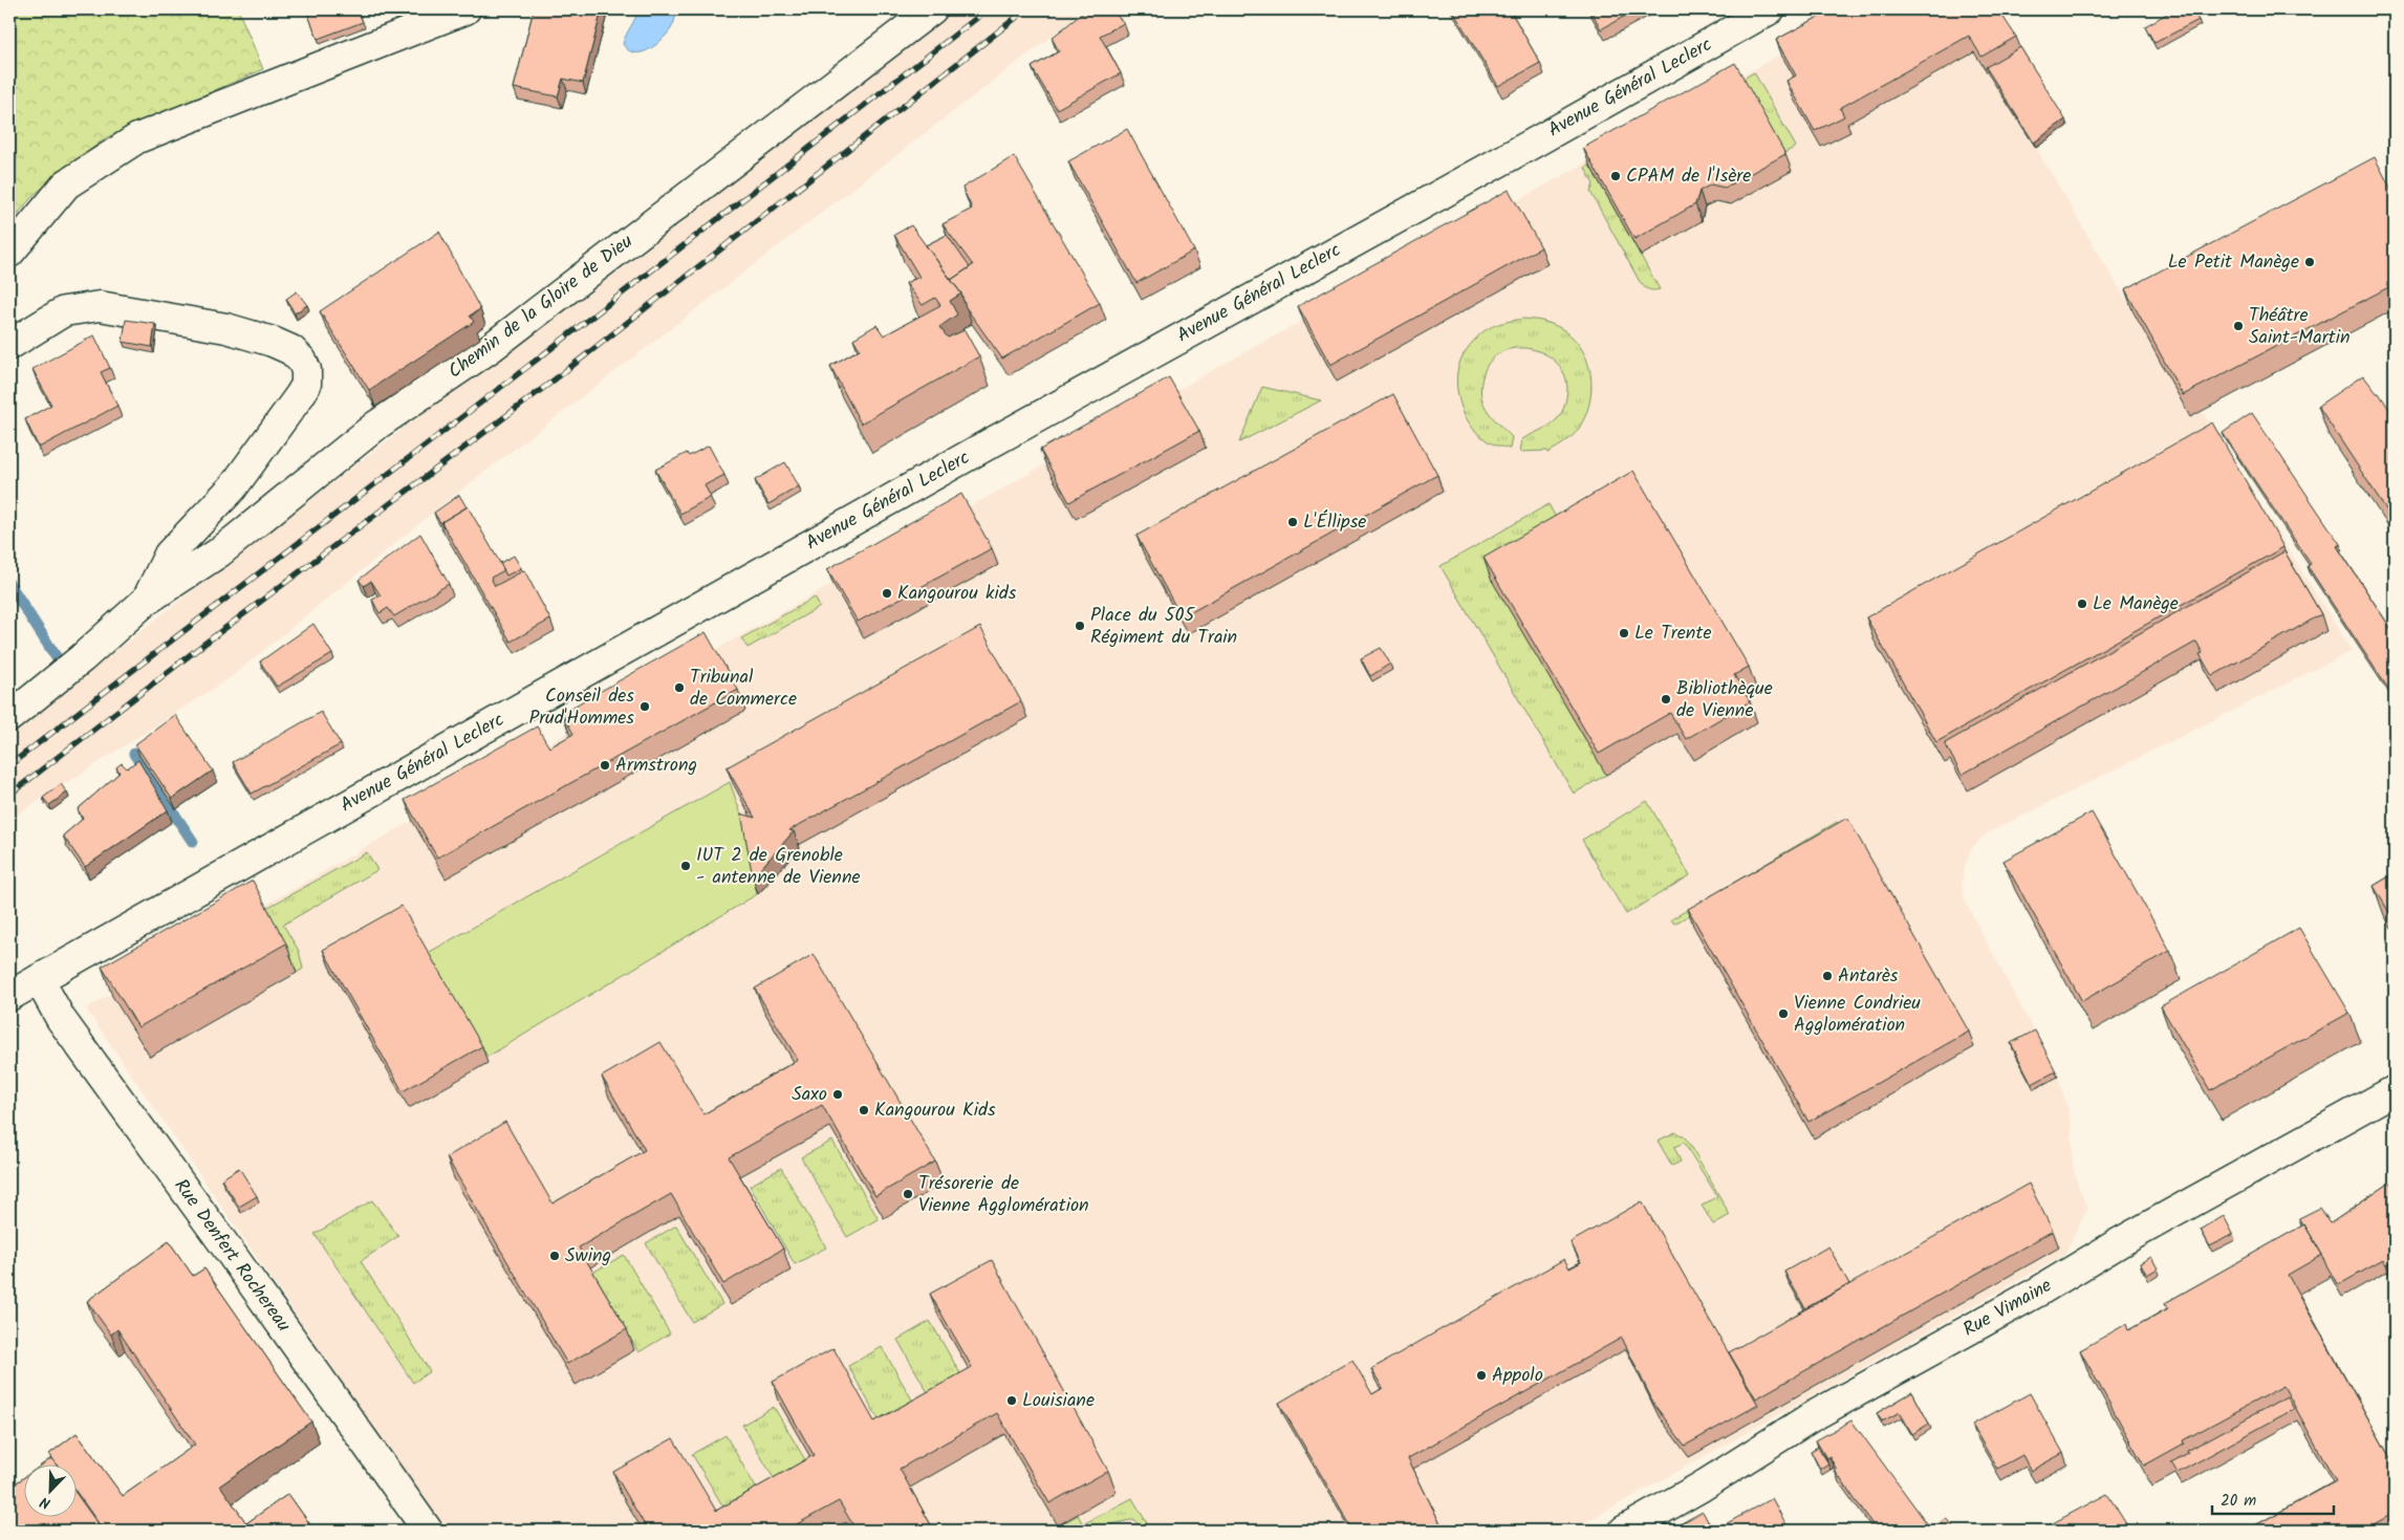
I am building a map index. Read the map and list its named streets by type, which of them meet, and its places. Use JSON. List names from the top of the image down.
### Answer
{
  "streets": {
    "street": [
      "Avenue Général Leclerc",
      "Chemin de la Gloire de Dieu",
      "Rue Denfert Rochereau",
      "Rue Vimaine"
    ]
  },
  "crossings": [
    ["Avenue Général Leclerc", "Rue Denfert Rochereau"]
  ],
  "places": [
    "CPAM de l'Isère",
    "Le Petit Manège",
    "Théâtre Saint-Martin",
    "L'Éllipse",
    "Kangourou kids",
    "Le Manège",
    "Place du 505 Régiment du Train",
    "Le Trente",
    "Tribunal de Commerce",
    "Bibliothèque de Vienne",
    "Conseil des Prud'Hommes",
    "Armstrong",
    "IUT 2 de Grenoble - antenne de Vienne",
    "Antarès",
    "Vienne Condrieu Agglomération",
    "Saxo",
    "Kangourou Kids",
    "Trésorerie de Vienne Agglomération",
    "Swing",
    "Appolo",
    "Louisiane"
  ],
  "scale_bar": "20 m",
  "north": "bottom left"
}
